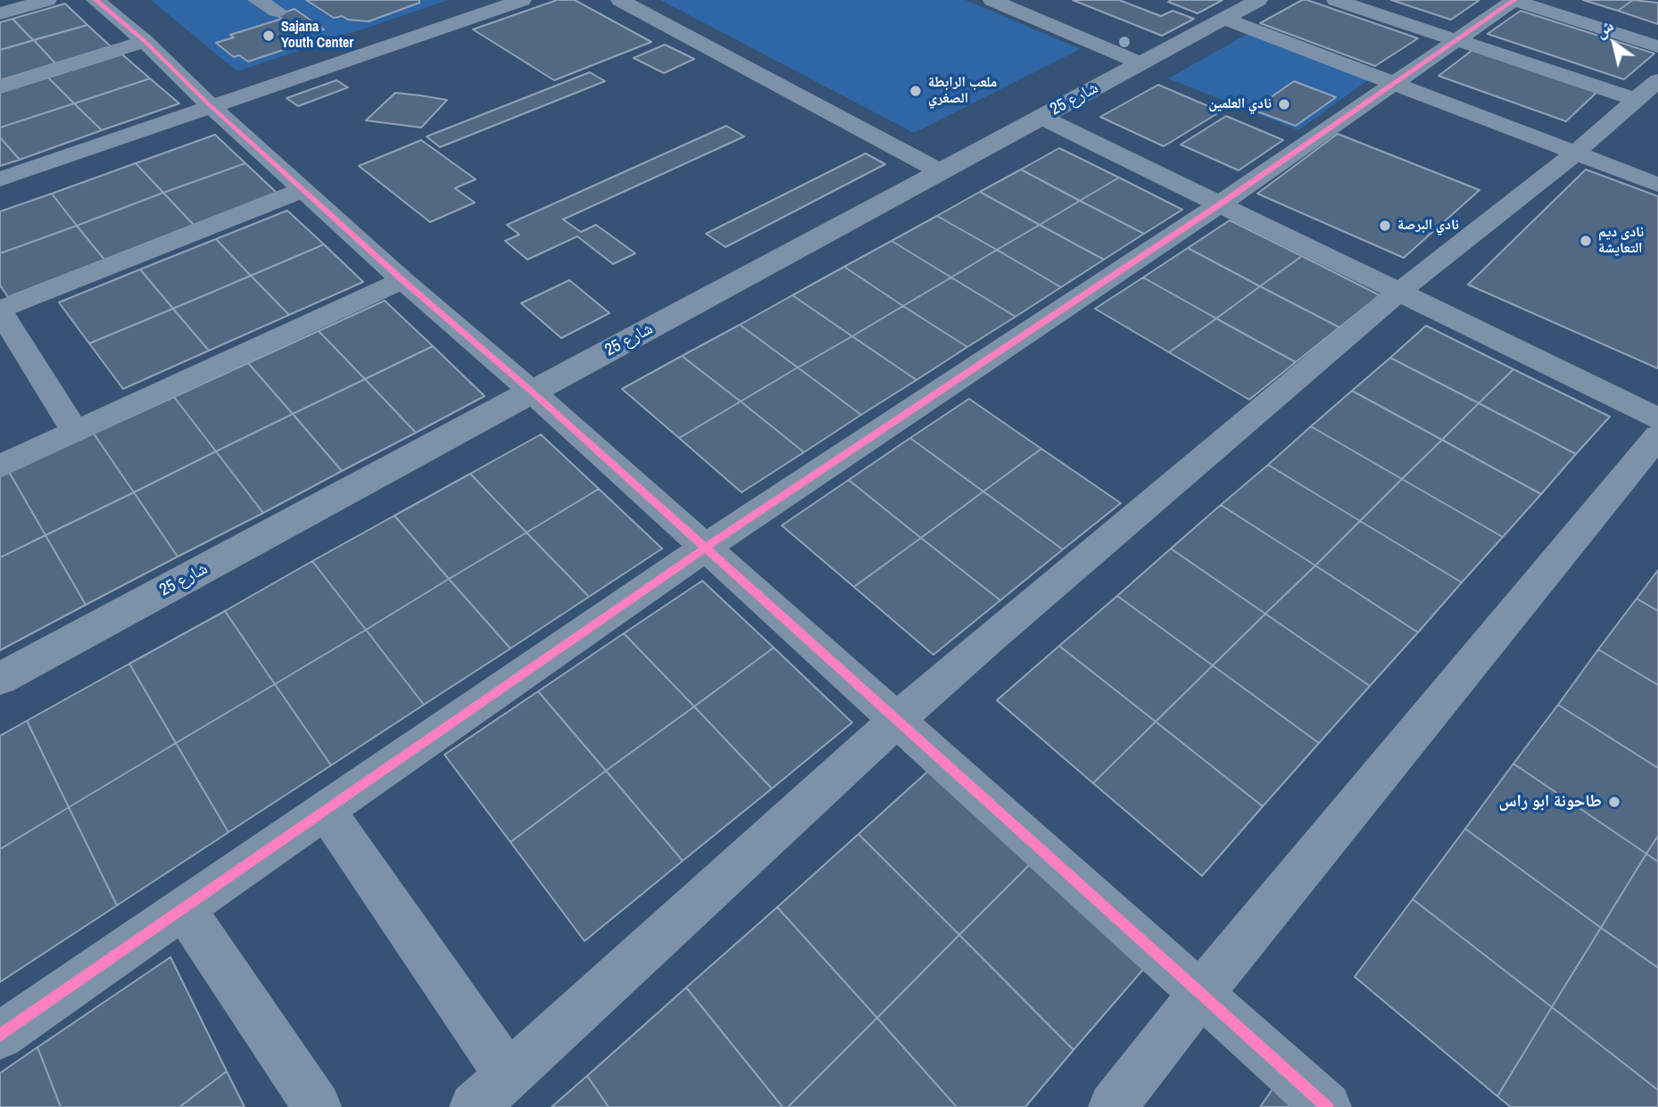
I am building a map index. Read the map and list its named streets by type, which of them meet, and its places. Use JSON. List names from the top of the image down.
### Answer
{
  "streets": {
    "street": ["شارع 25"]
  },
  "places": [
    "Sajana Youth Center",
    "ملعب الرابطة الصغري",
    "نادي العلمين",
    "نادي البرصة",
    "نادى ديم التعايشة",
    "طاحونة ابو راس"
  ],
  "north": "top left"
}
